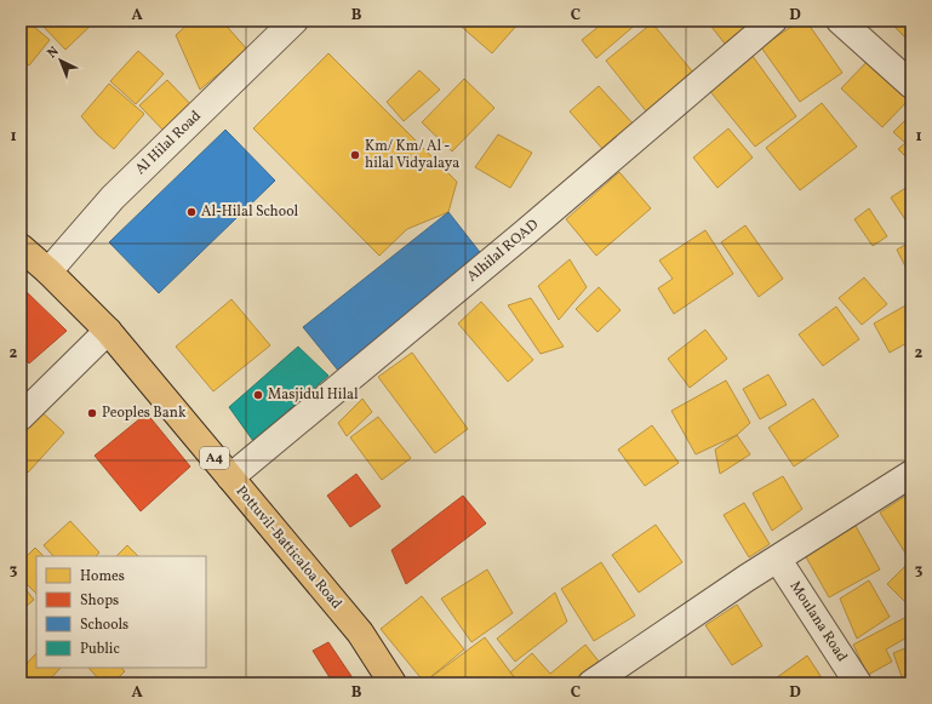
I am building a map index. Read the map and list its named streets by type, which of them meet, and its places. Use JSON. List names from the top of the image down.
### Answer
{
  "streets": {
    "highway": ["A4", "Pottuvil-Batticaloa Road"],
    "street": ["Al Hilal Road", "Alhilal ROAD", "Moulana Road"]
  },
  "crossings": [
    ["Al Hilal Road", "Pottuvil-Batticaloa Road"],
    ["Alhilal ROAD", "Pottuvil-Batticaloa Road"]
  ],
  "places": [
    "Km/ Km/ Al - hilal Vidyalaya",
    "Al-Hilal School",
    "Masjidul Hilal",
    "Peoples Bank"
  ],
  "legend": [
    "Homes",
    "Shops",
    "Schools",
    "Public"
  ],
  "north": "top left",
  "grid": {
    "columns": [
      "A",
      "B",
      "C",
      "D"
    ],
    "rows": ["1", "2", "3"]
  }
}
